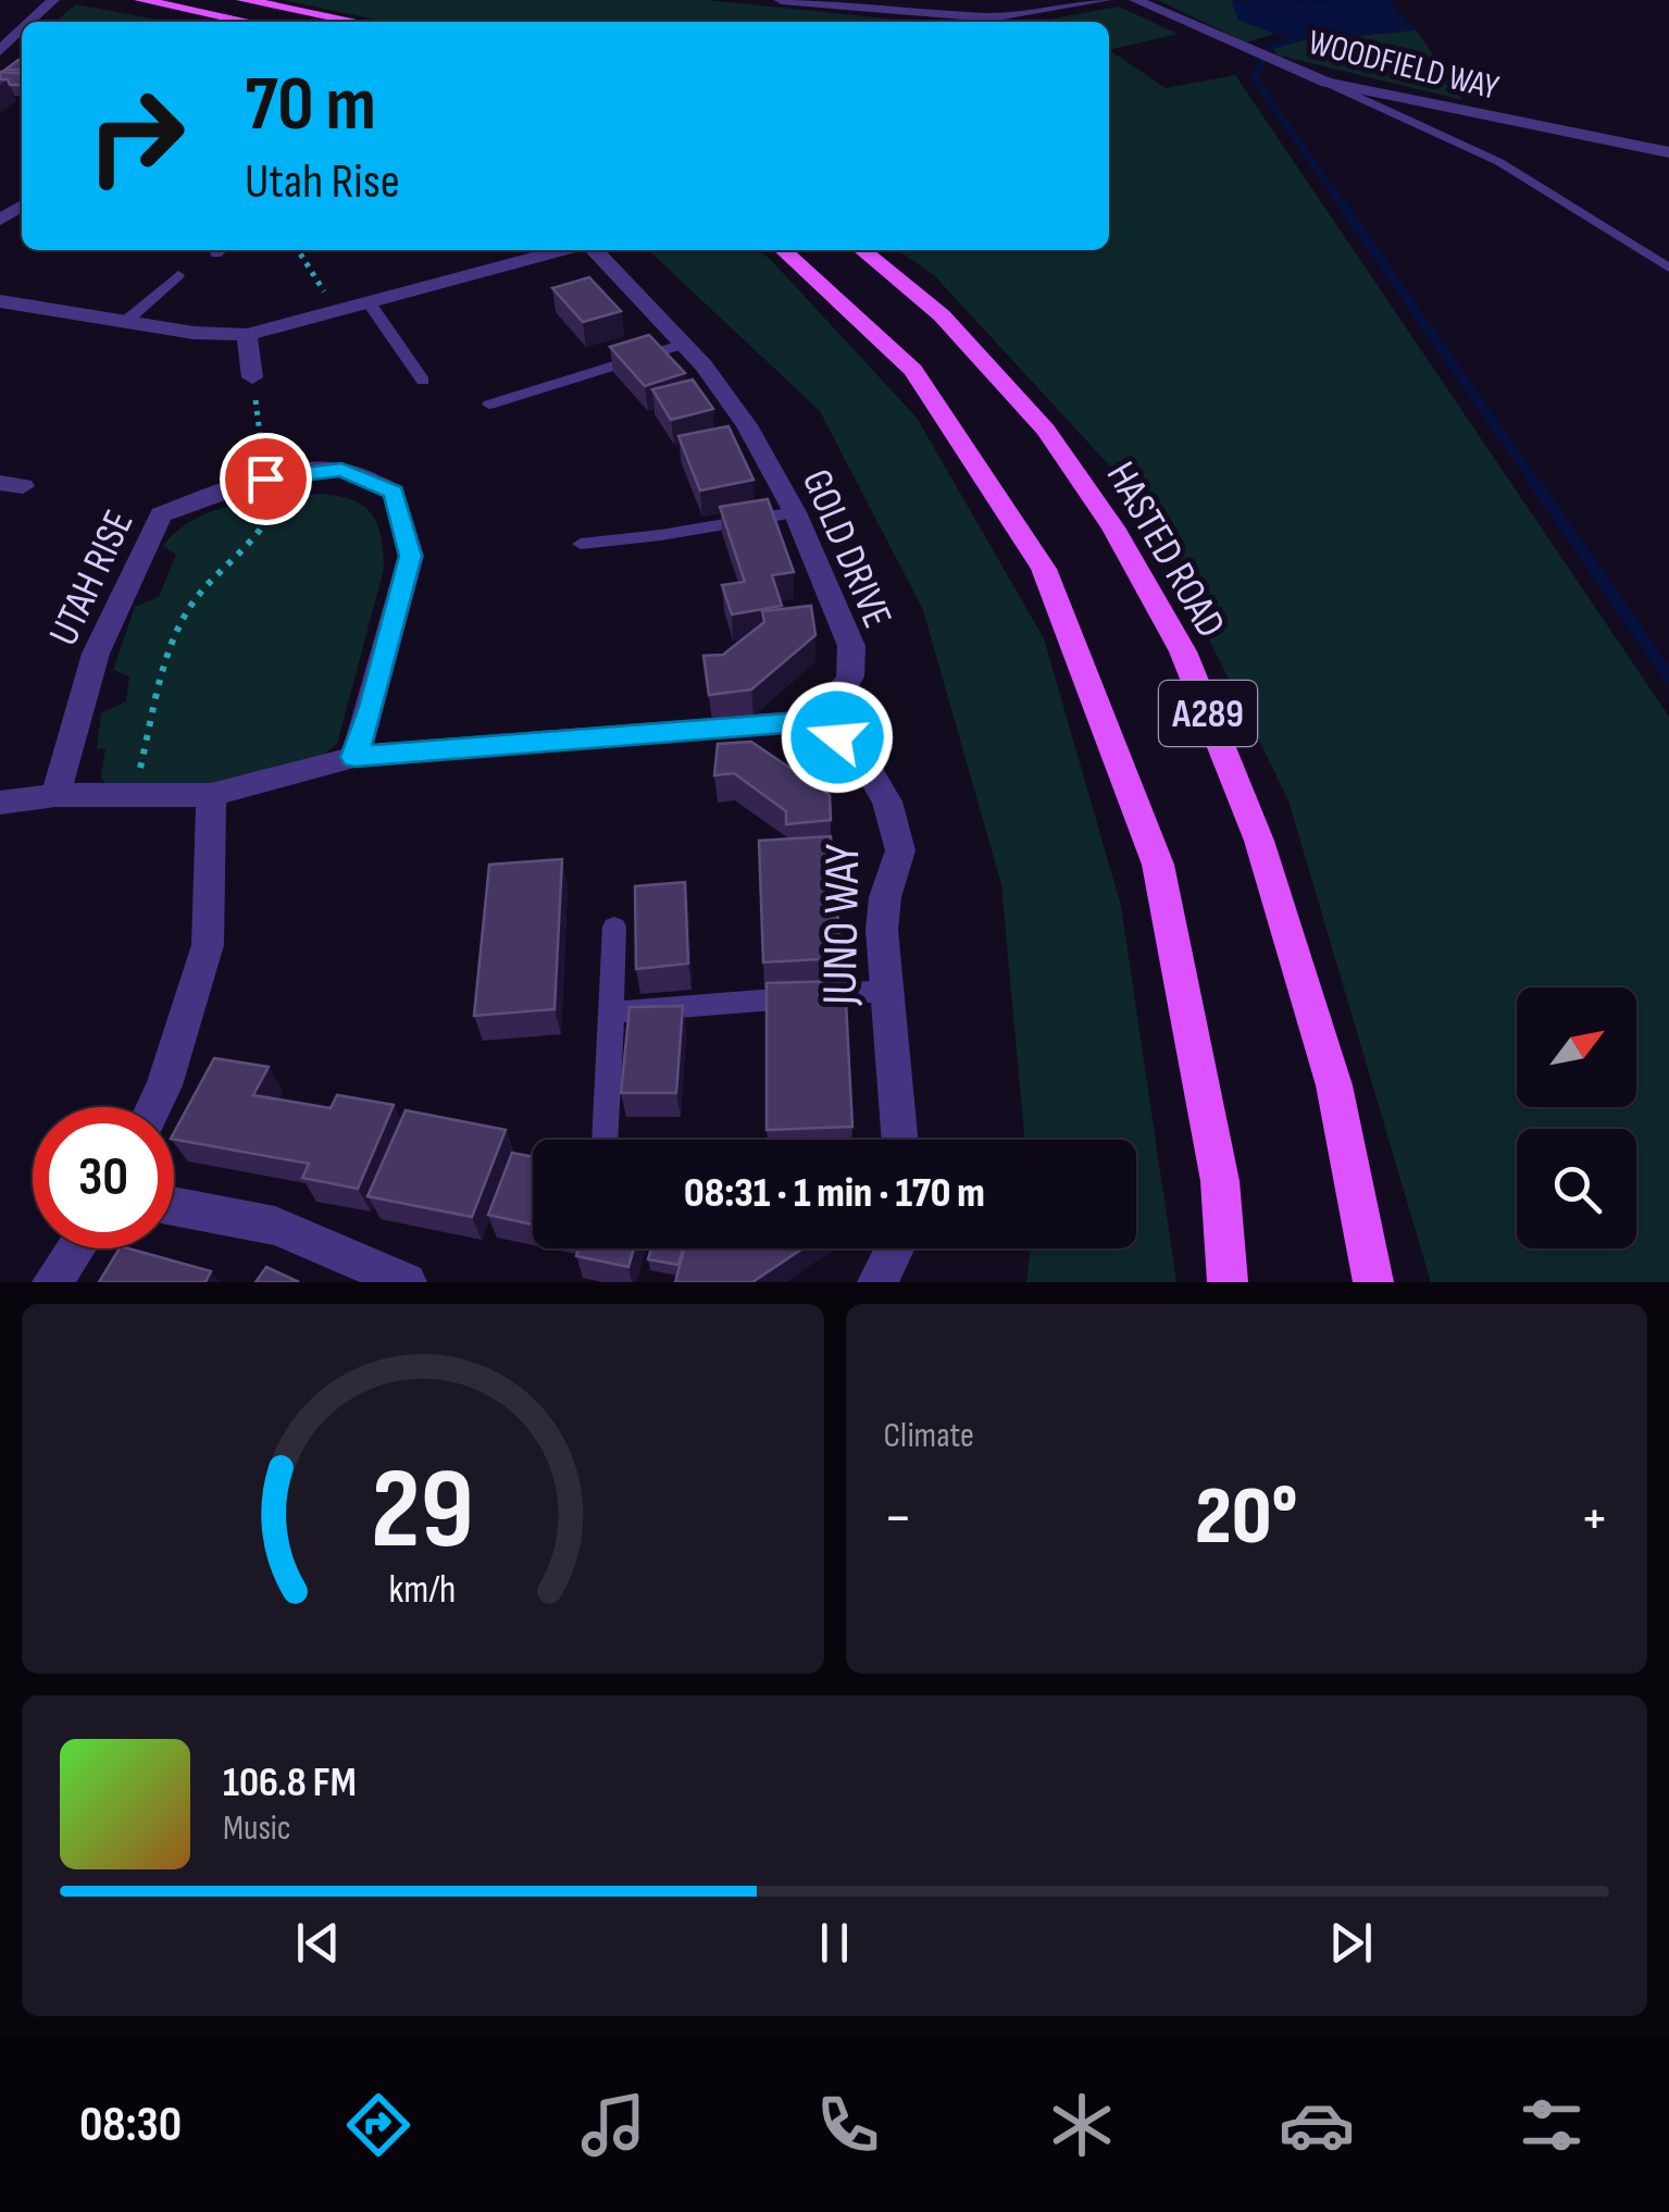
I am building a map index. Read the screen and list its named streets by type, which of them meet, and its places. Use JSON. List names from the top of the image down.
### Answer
{
  "streets": {
    "main road": ["HASTED ROAD", "A289"],
    "street": [
      "WOODFIELD WAY",
      "GOLD DRIVE",
      "UTAH RISE",
      "JUNO WAY"
    ]
  },
  "crossings": [
    ["GOLD DRIVE", "JUNO WAY"]
  ],
  "north": "top right",
  "page": {
    "turn": ["70 m", "Utah Rise"],
    "limit": "30",
    "trip": "08:31 · 1 min · 170 m",
    "tile": "Climate",
    "heat": ["−", "20°", "+"],
    "song": ["106.8 FM", "Music"],
    "tabs": "08:30",
    "gauge": ["29", "km/h"]
  }
}
